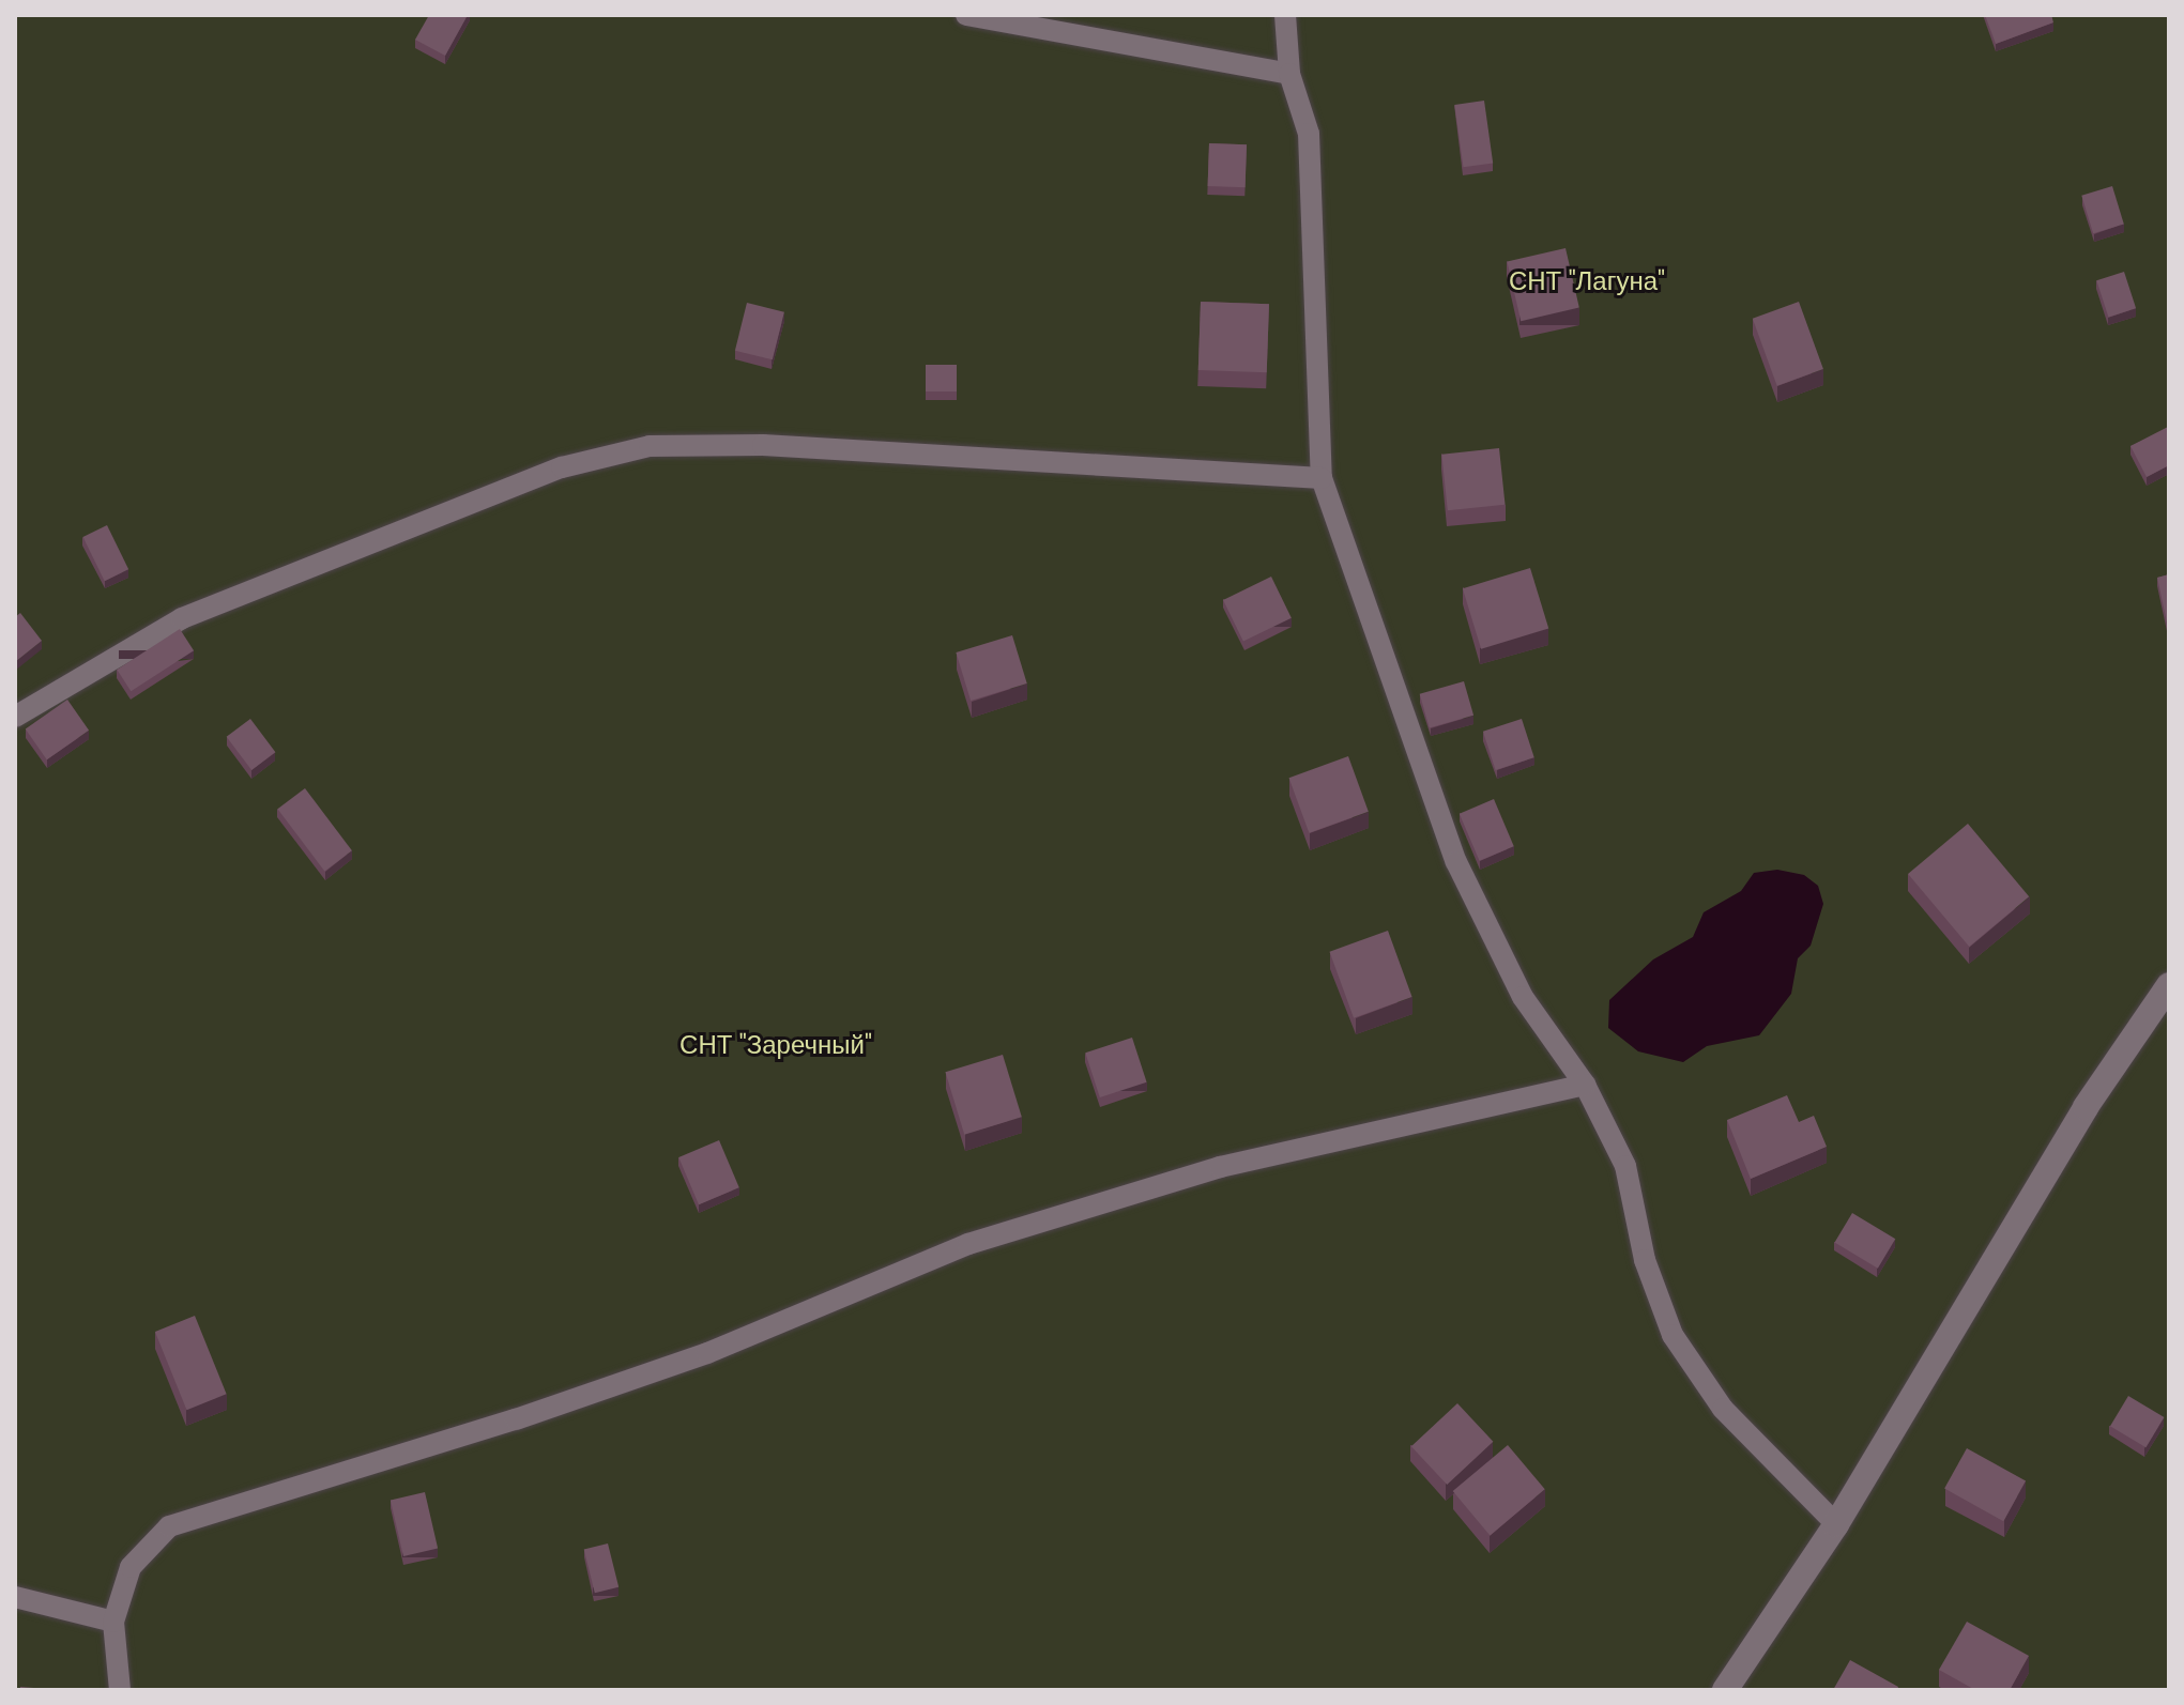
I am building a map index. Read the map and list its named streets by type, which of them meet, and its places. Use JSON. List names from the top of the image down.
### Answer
{
  "parks": ["СНТ \"Лагуна\"", "СНТ \"Заречный\""]
}
